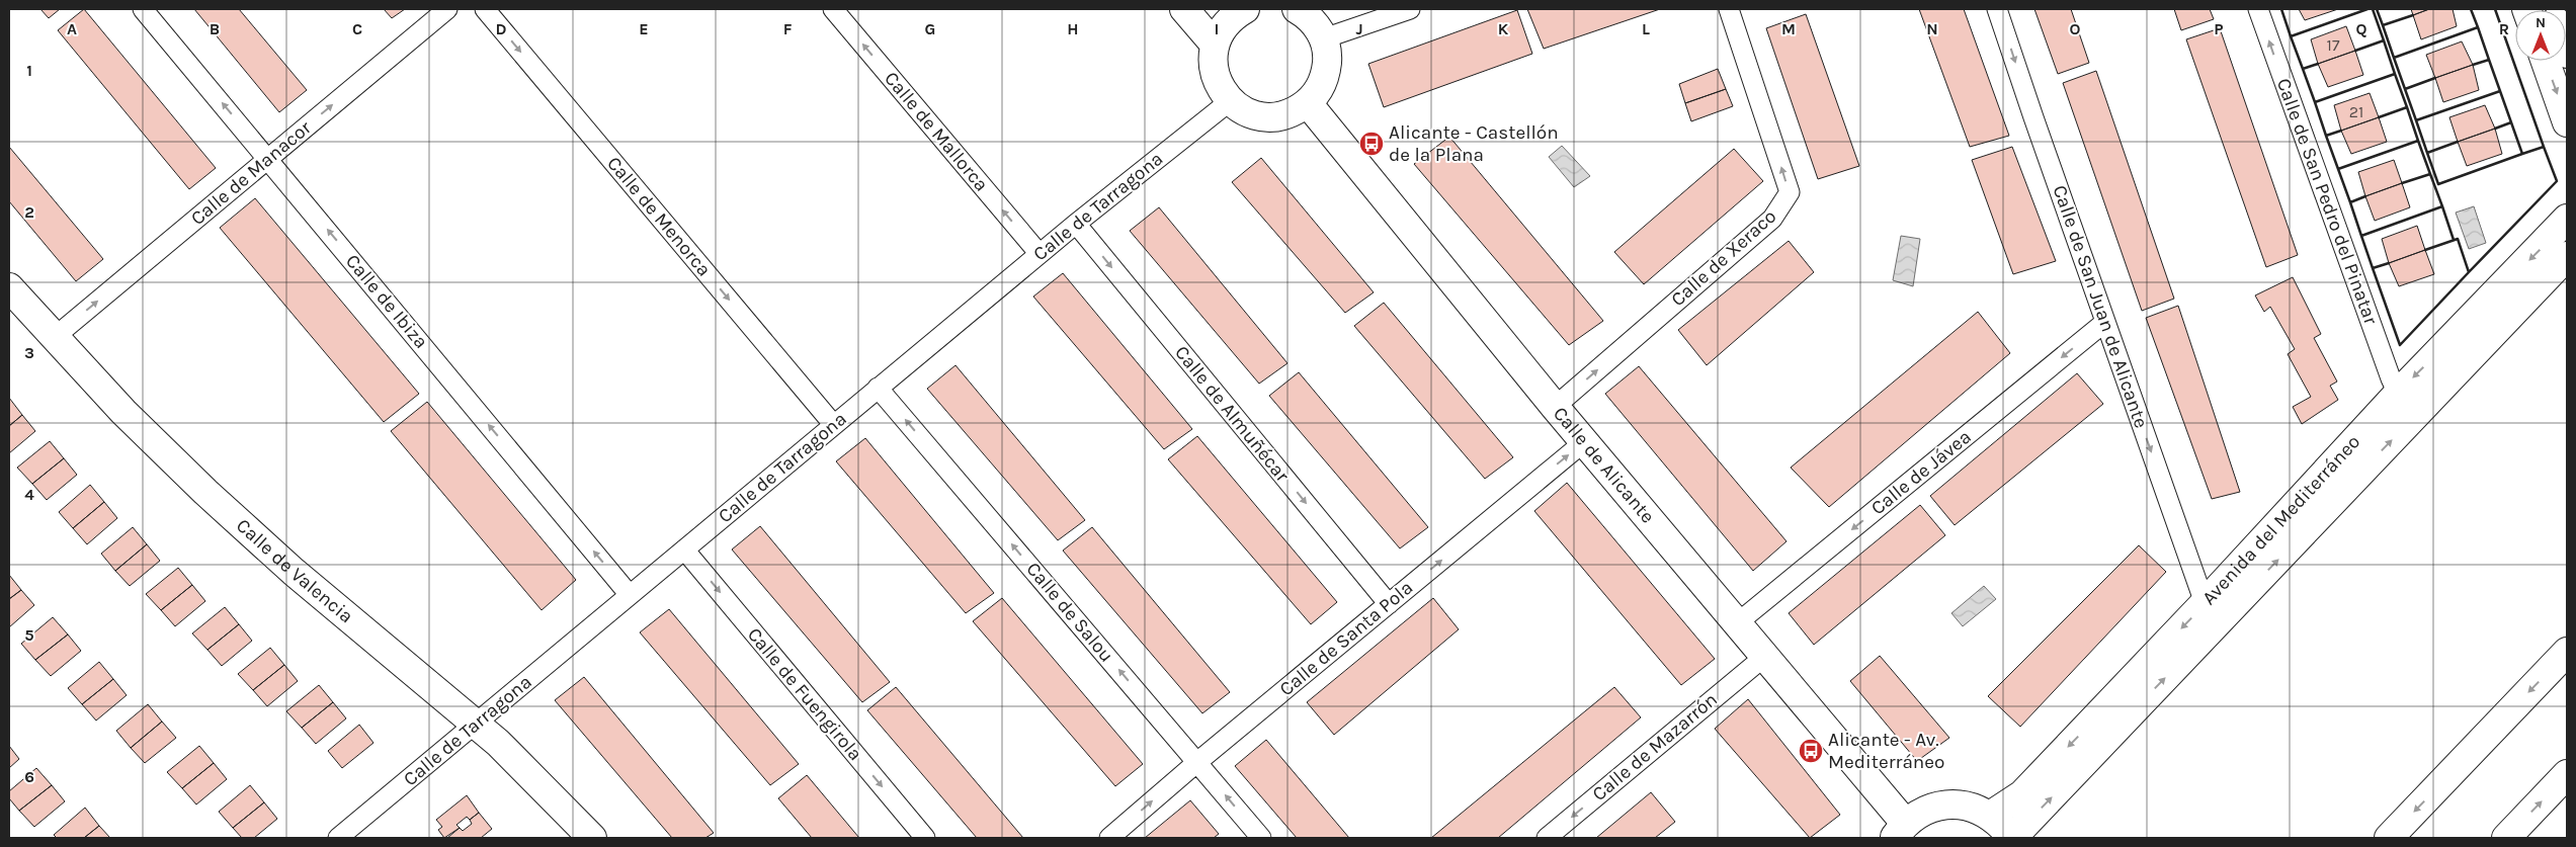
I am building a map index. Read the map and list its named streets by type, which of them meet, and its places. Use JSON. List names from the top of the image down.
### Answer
{
  "streets": {
    "main road": ["Calle de Alicante", "Avenida del Mediterráneo", "Calle de Valencia"],
    "street": [
      "Calle de Mallorca",
      "Calle de Manacor",
      "Calle de San Pedro del Pinatar",
      "Calle de Tarragona",
      "Calle de Menorca",
      "Calle de Xeraco",
      "Calle de Ibiza",
      "Calle de San Juan de Alicante",
      "Calle de Almuñécar",
      "Calle de Jávea",
      "Calle de Salou",
      "Calle de Santa Pola",
      "Calle de Fuengirola",
      "Calle de Mazarrón"
    ]
  },
  "crossings": [
    ["Calle de Mallorca", "Calle de Tarragona"],
    ["Calle de Manacor", "Calle de Ibiza"],
    ["Calle de Manacor", "Calle de Valencia"],
    ["Calle de San Pedro del Pinatar", "Avenida del Mediterráneo"],
    ["Calle de Tarragona", "Calle de Menorca"],
    ["Calle de Tarragona", "Calle de Ibiza"],
    ["Calle de Tarragona", "Calle de Almuñécar"],
    ["Calle de Tarragona", "Calle de Valencia"],
    ["Calle de Tarragona", "Calle de Salou"],
    ["Calle de Tarragona", "Calle de Fuengirola"],
    ["Calle de Xeraco", "Calle de Alicante"],
    ["Calle de San Juan de Alicante", "Calle de Jávea"],
    ["Calle de San Juan de Alicante", "Avenida del Mediterráneo"],
    ["Calle de Almuñécar", "Calle de Santa Pola"],
    ["Calle de Alicante", "Calle de Jávea"],
    ["Calle de Alicante", "Calle de Santa Pola"],
    ["Calle de Alicante", "Calle de Mazarrón"],
    ["Calle de Salou", "Calle de Santa Pola"]
  ],
  "one_way": [
    "Calle de Mallorca",
    "Calle de Manacor",
    "Calle de San Pedro del Pinatar",
    "Calle de Menorca",
    "Calle de Xeraco",
    "Calle de Ibiza",
    "Calle de San Juan de Alicante",
    "Calle de Almuñécar",
    "Calle de Jávea",
    "Calle de Salou",
    "Calle de Santa Pola",
    "Calle de Fuengirola",
    "Calle de Mazarrón"
  ],
  "places": {
    "bus stop": ["Alicante - Castellón de la Plana", "Alicante - Av. Mediterráneo"]
  },
  "house_numbers": ["17", "21"],
  "north": "top",
  "grid": {
    "columns": [
      "A",
      "B",
      "C",
      "D",
      "E",
      "F",
      "G",
      "H",
      "I",
      "J",
      "K",
      "L",
      "M",
      "N",
      "O",
      "P",
      "Q",
      "R"
    ],
    "rows": [
      "1",
      "2",
      "3",
      "4",
      "5",
      "6"
    ]
  }
}
